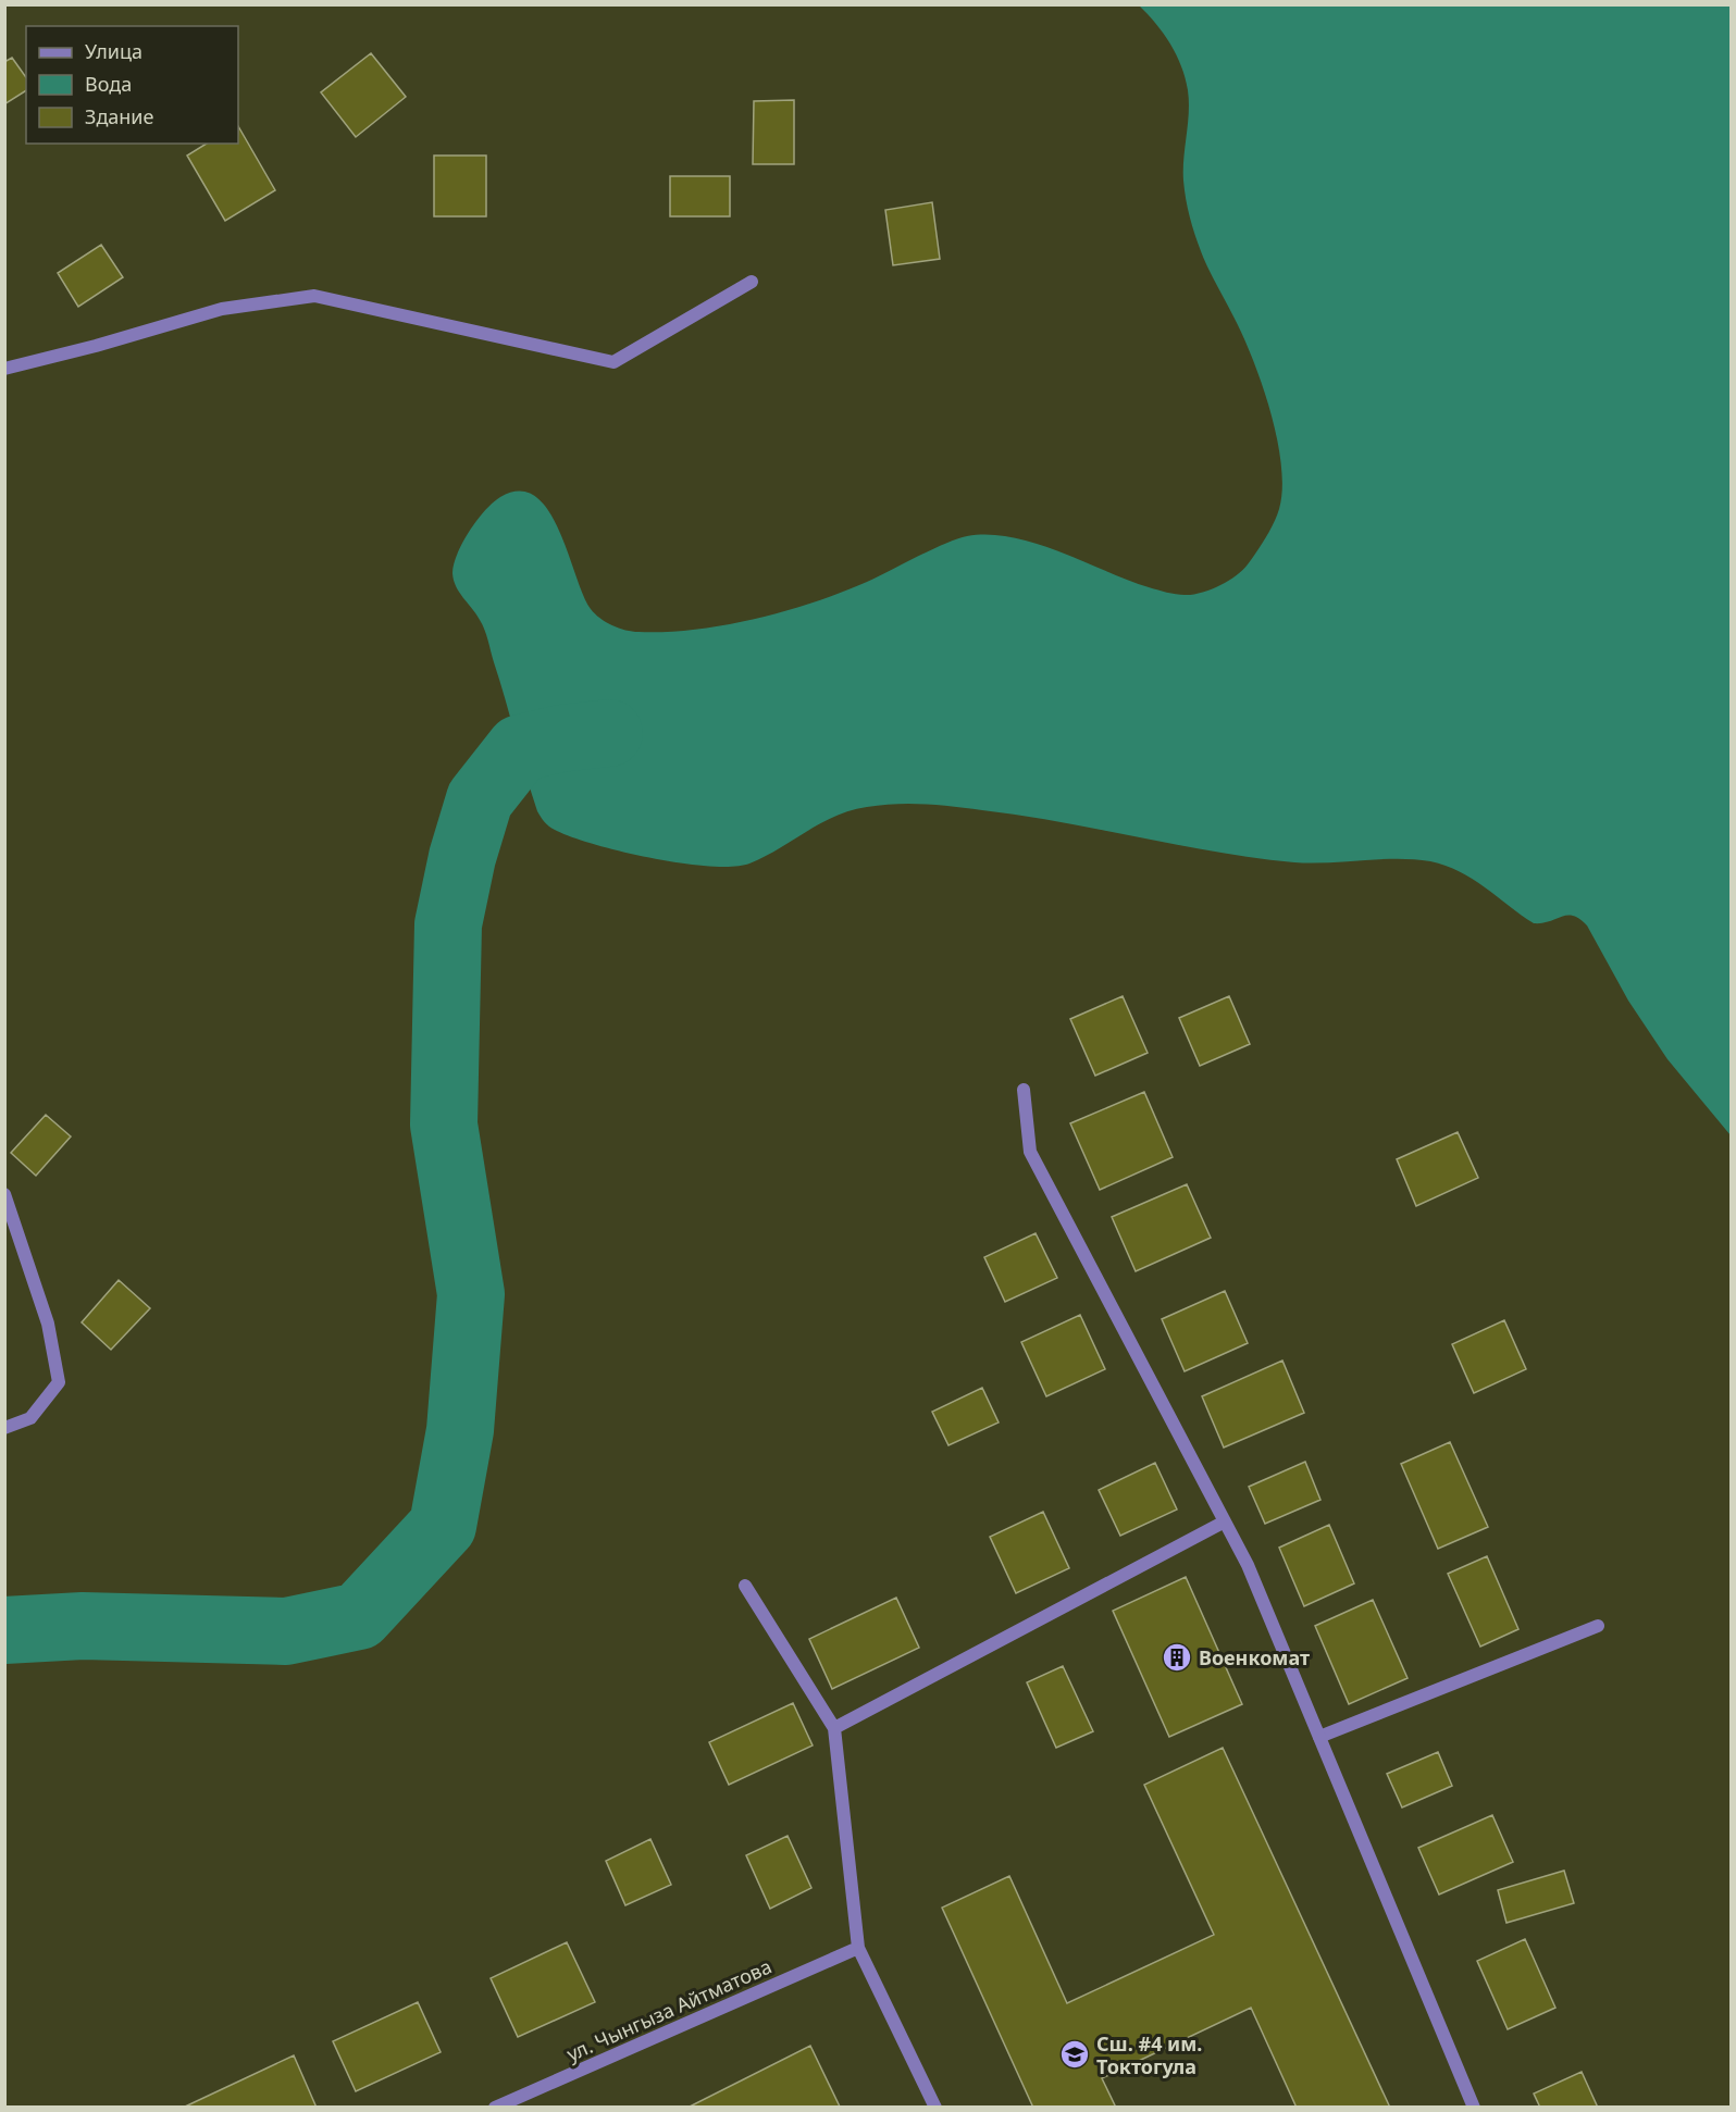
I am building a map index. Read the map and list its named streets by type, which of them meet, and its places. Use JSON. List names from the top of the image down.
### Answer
{
  "streets": {
    "street": ["ул. Чынгыза Айтматова"]
  },
  "places": {
    "building": ["Военкомат"],
    "school or university": ["Сш. #4 им. Токтогула"]
  },
  "legend": ["Улица", "Вода", "Здание"]
}
